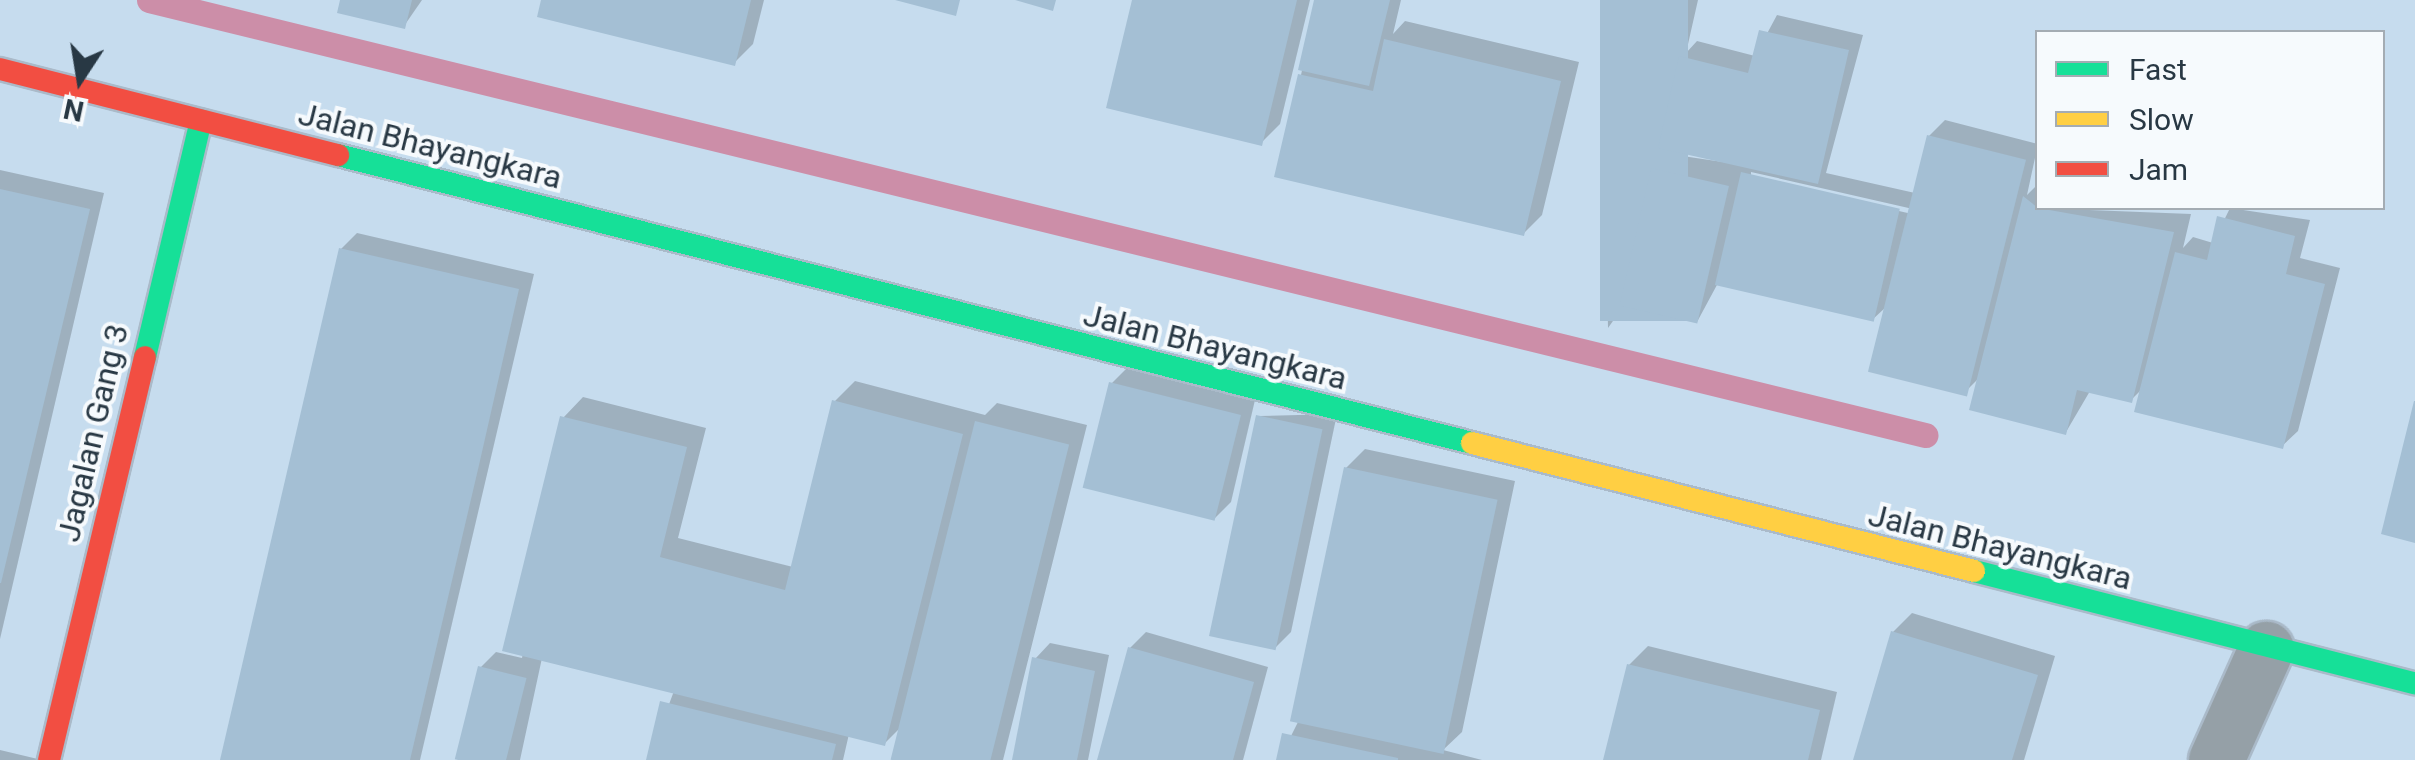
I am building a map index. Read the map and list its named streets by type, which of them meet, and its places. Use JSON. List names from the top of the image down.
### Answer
{
  "streets": {
    "main road": ["Jalan Bhayangkara", "Jagalan Gang 3"]
  },
  "crossings": [
    ["Jalan Bhayangkara", "Jagalan Gang 3"]
  ],
  "legend": ["Fast", "Slow", "Jam"],
  "north": "bottom"
}
